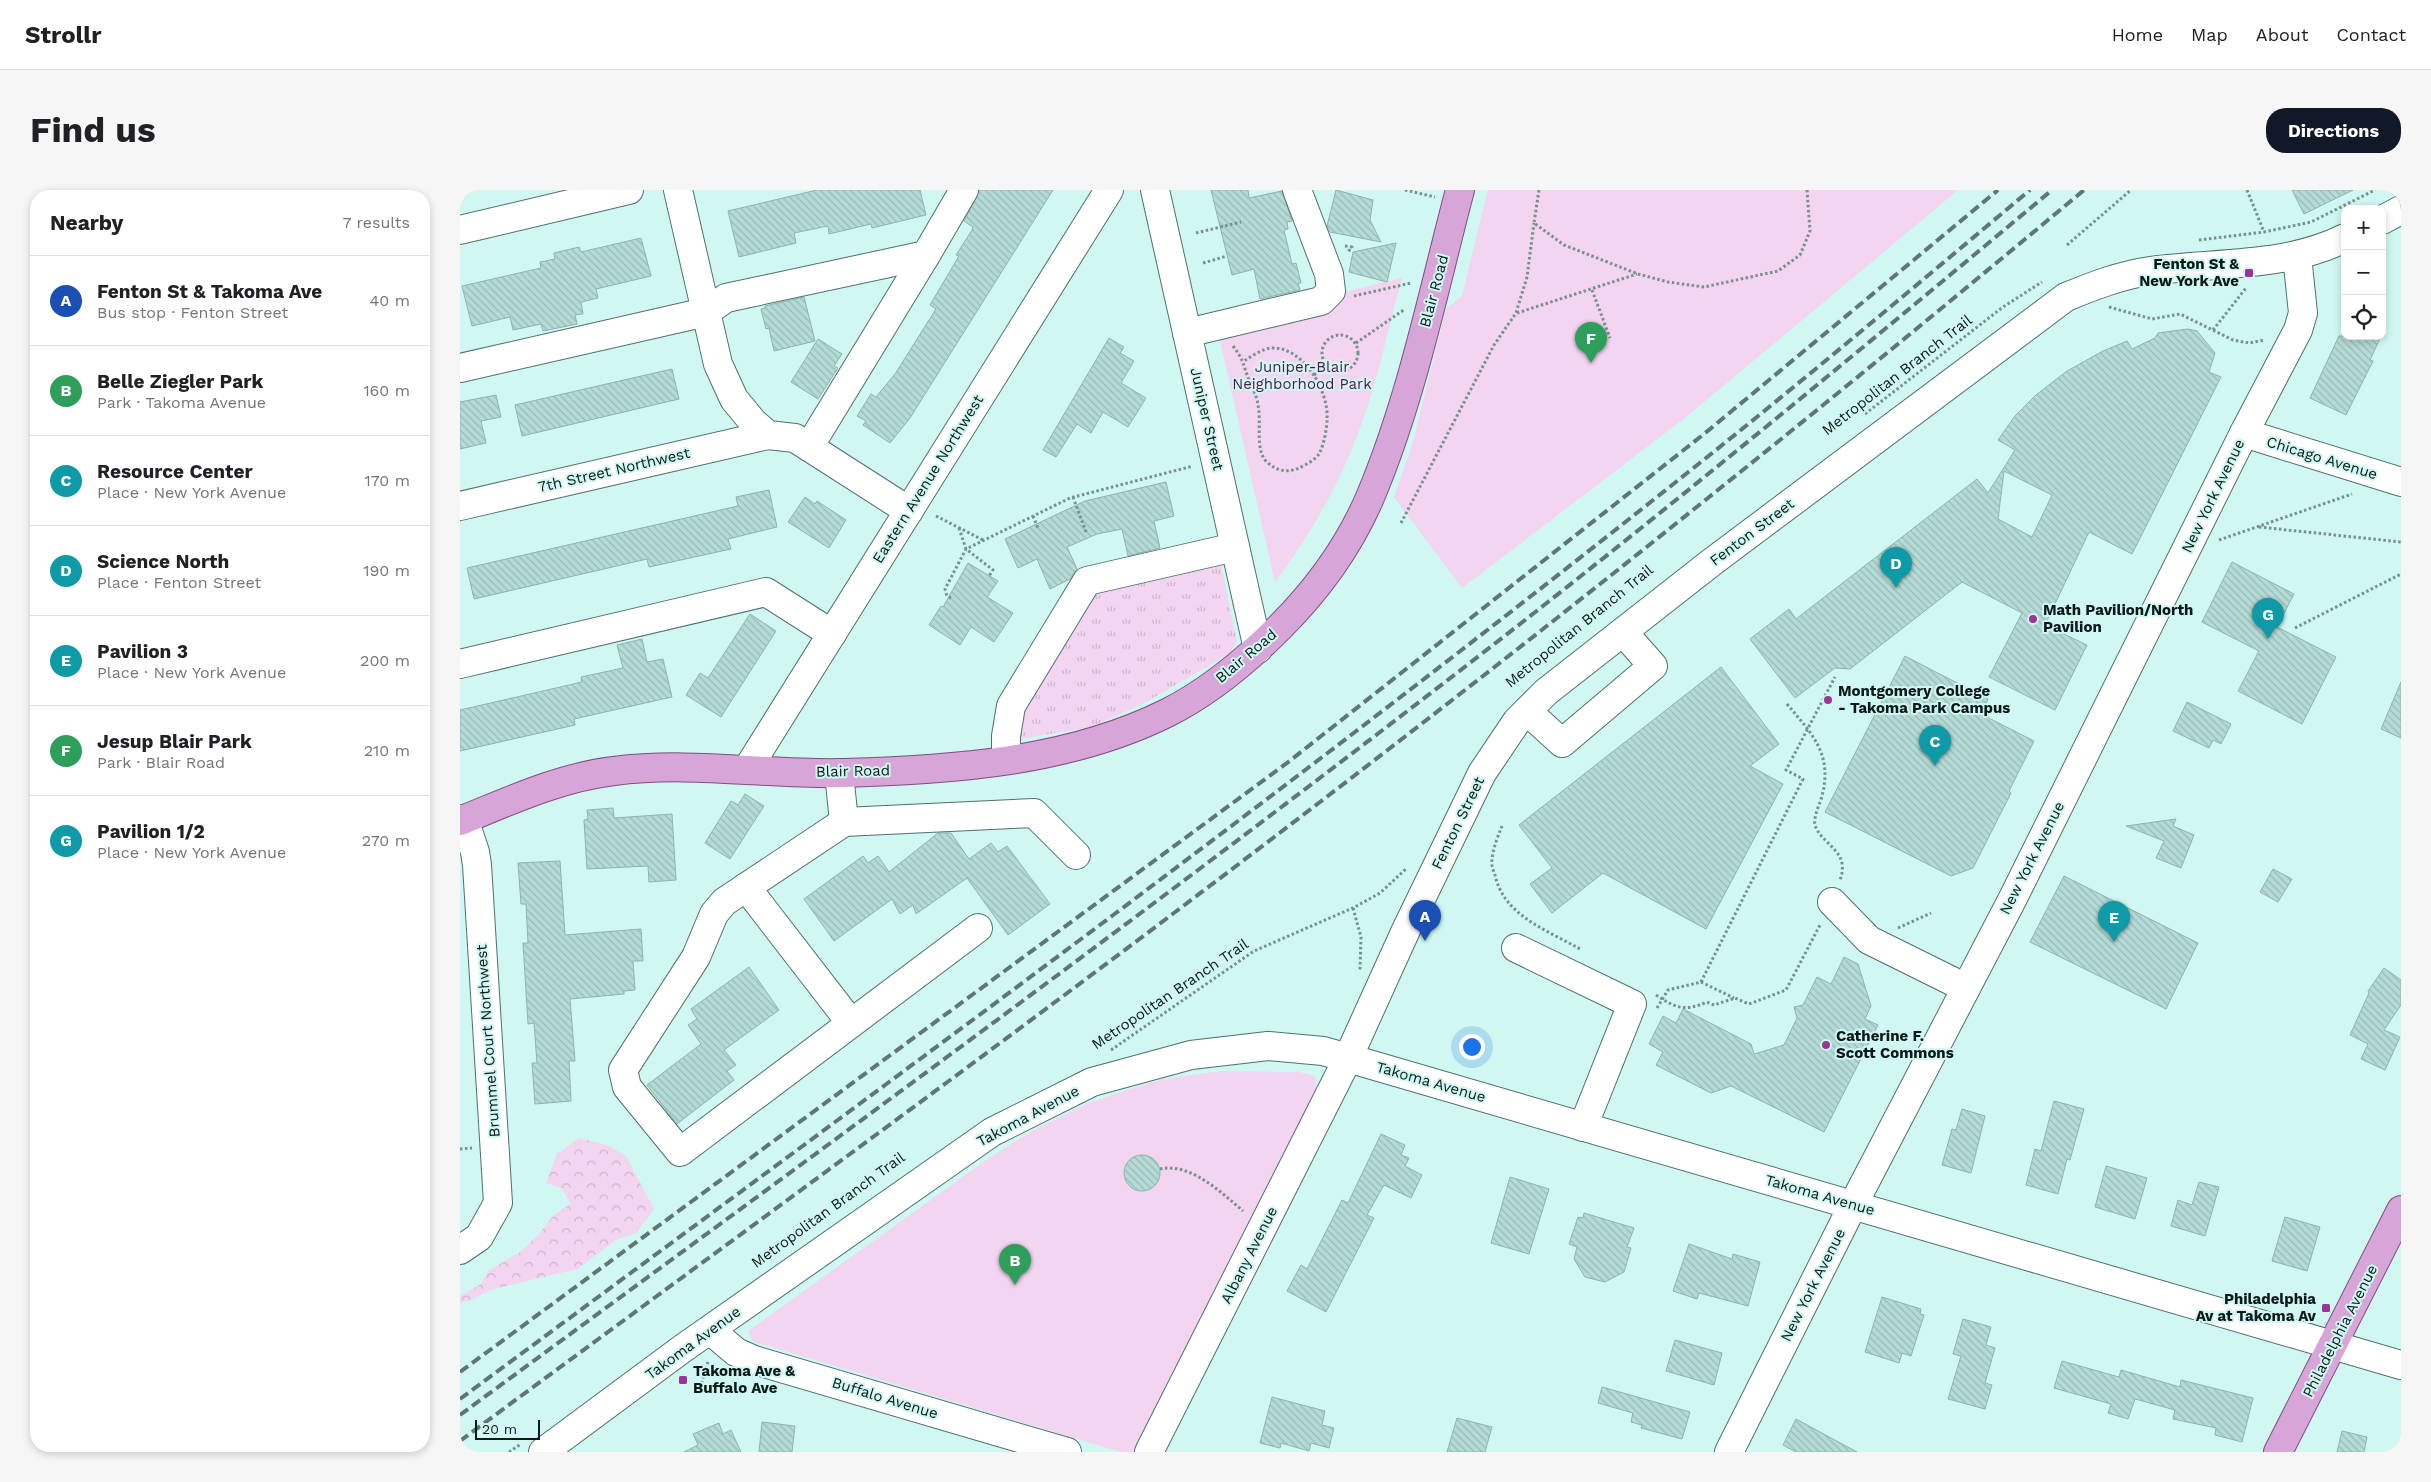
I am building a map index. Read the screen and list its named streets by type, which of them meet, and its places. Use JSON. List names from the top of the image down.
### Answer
{
  "streets": {
    "main road": ["Blair Road", "Philadelphia Avenue"],
    "street": [
      "Juniper Street",
      "Chicago Avenue",
      "7th Street Northwest",
      "Eastern Avenue Northwest",
      "New York Avenue",
      "Fenton Street",
      "Brummel Court Northwest",
      "Takoma Avenue",
      "Albany Avenue",
      "Buffalo Avenue"
    ],
    "path": ["Metropolitan Branch Trail"]
  },
  "crossings": [
    ["Blair Road", "Juniper Street"],
    ["Blair Road", "Eastern Avenue Northwest"],
    ["Blair Road", "Brummel Court Northwest"],
    ["Chicago Avenue", "New York Avenue"],
    ["7th Street Northwest", "Eastern Avenue Northwest"],
    ["New York Avenue", "Fenton Street"],
    ["New York Avenue", "Takoma Avenue"],
    ["Fenton Street", "Takoma Avenue"],
    ["Fenton Street", "Albany Avenue"],
    ["Takoma Avenue", "Albany Avenue"],
    ["Takoma Avenue", "Philadelphia Avenue"],
    ["Takoma Avenue", "Buffalo Avenue"]
  ],
  "parks": ["Juniper-Blair Neighborhood Park"],
  "places": {
    "transit": ["Fenton St & New York Ave", "Philadelphia Av at Takoma Av", "Takoma Ave & Buffalo Ave"],
    "other": ["Math Pavilion/North Pavilion", "Montgomery College - Takoma Park Campus", "Catherine F. Scott Commons"]
  },
  "scale_bar": "20 m",
  "page": {
    "header": "Strollr",
    "nav": [
      "Home",
      "Map",
      "About",
      "Contact"
    ],
    "buttons": "Directions",
    "title": "Find us",
    "heading": ["Nearby", "7 results"],
    "map_buttons": ["+", "−"],
    "list": [
      {
        "mark": "A",
        "name": "Fenton St & Takoma Ave",
        "note": "Bus stop · Fenton Street",
        "value": "40 m"
      },
      {
        "mark": "B",
        "name": "Belle Ziegler Park",
        "note": "Park · Takoma Avenue",
        "value": "160 m"
      },
      {
        "mark": "C",
        "name": "Resource Center",
        "note": "Place · New York Avenue",
        "value": "170 m"
      },
      {
        "mark": "D",
        "name": "Science North",
        "note": "Place · Fenton Street",
        "value": "190 m"
      },
      {
        "mark": "E",
        "name": "Pavilion 3",
        "note": "Place · New York Avenue",
        "value": "200 m"
      },
      {
        "mark": "F",
        "name": "Jesup Blair Park",
        "note": "Park · Blair Road",
        "value": "210 m"
      },
      {
        "mark": "G",
        "name": "Pavilion 1/2",
        "note": "Place · New York Avenue",
        "value": "270 m"
      }
    ],
    "pins": [
      "F",
      "D",
      "G",
      "C",
      "A",
      "E",
      "B"
    ],
    "scale": "20 m"
  }
}
